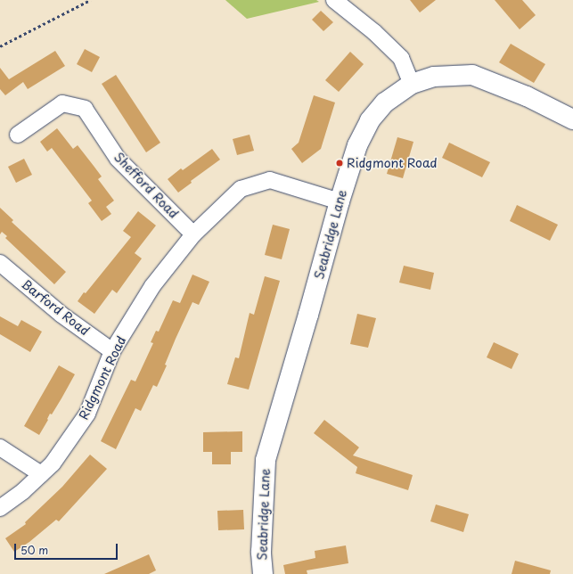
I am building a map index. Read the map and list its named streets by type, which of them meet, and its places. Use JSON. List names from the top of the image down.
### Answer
{
  "streets": {
    "street": [
      "Shefford Road",
      "Seabridge Lane",
      "Barford Road",
      "Ridgmont Road"
    ]
  },
  "crossings": [
    ["Shefford Road", "Ridgmont Road"],
    ["Seabridge Lane", "Ridgmont Road"],
    ["Barford Road", "Ridgmont Road"]
  ],
  "places": ["Ridgmont Road"],
  "scale_bar": "50 m"
}
